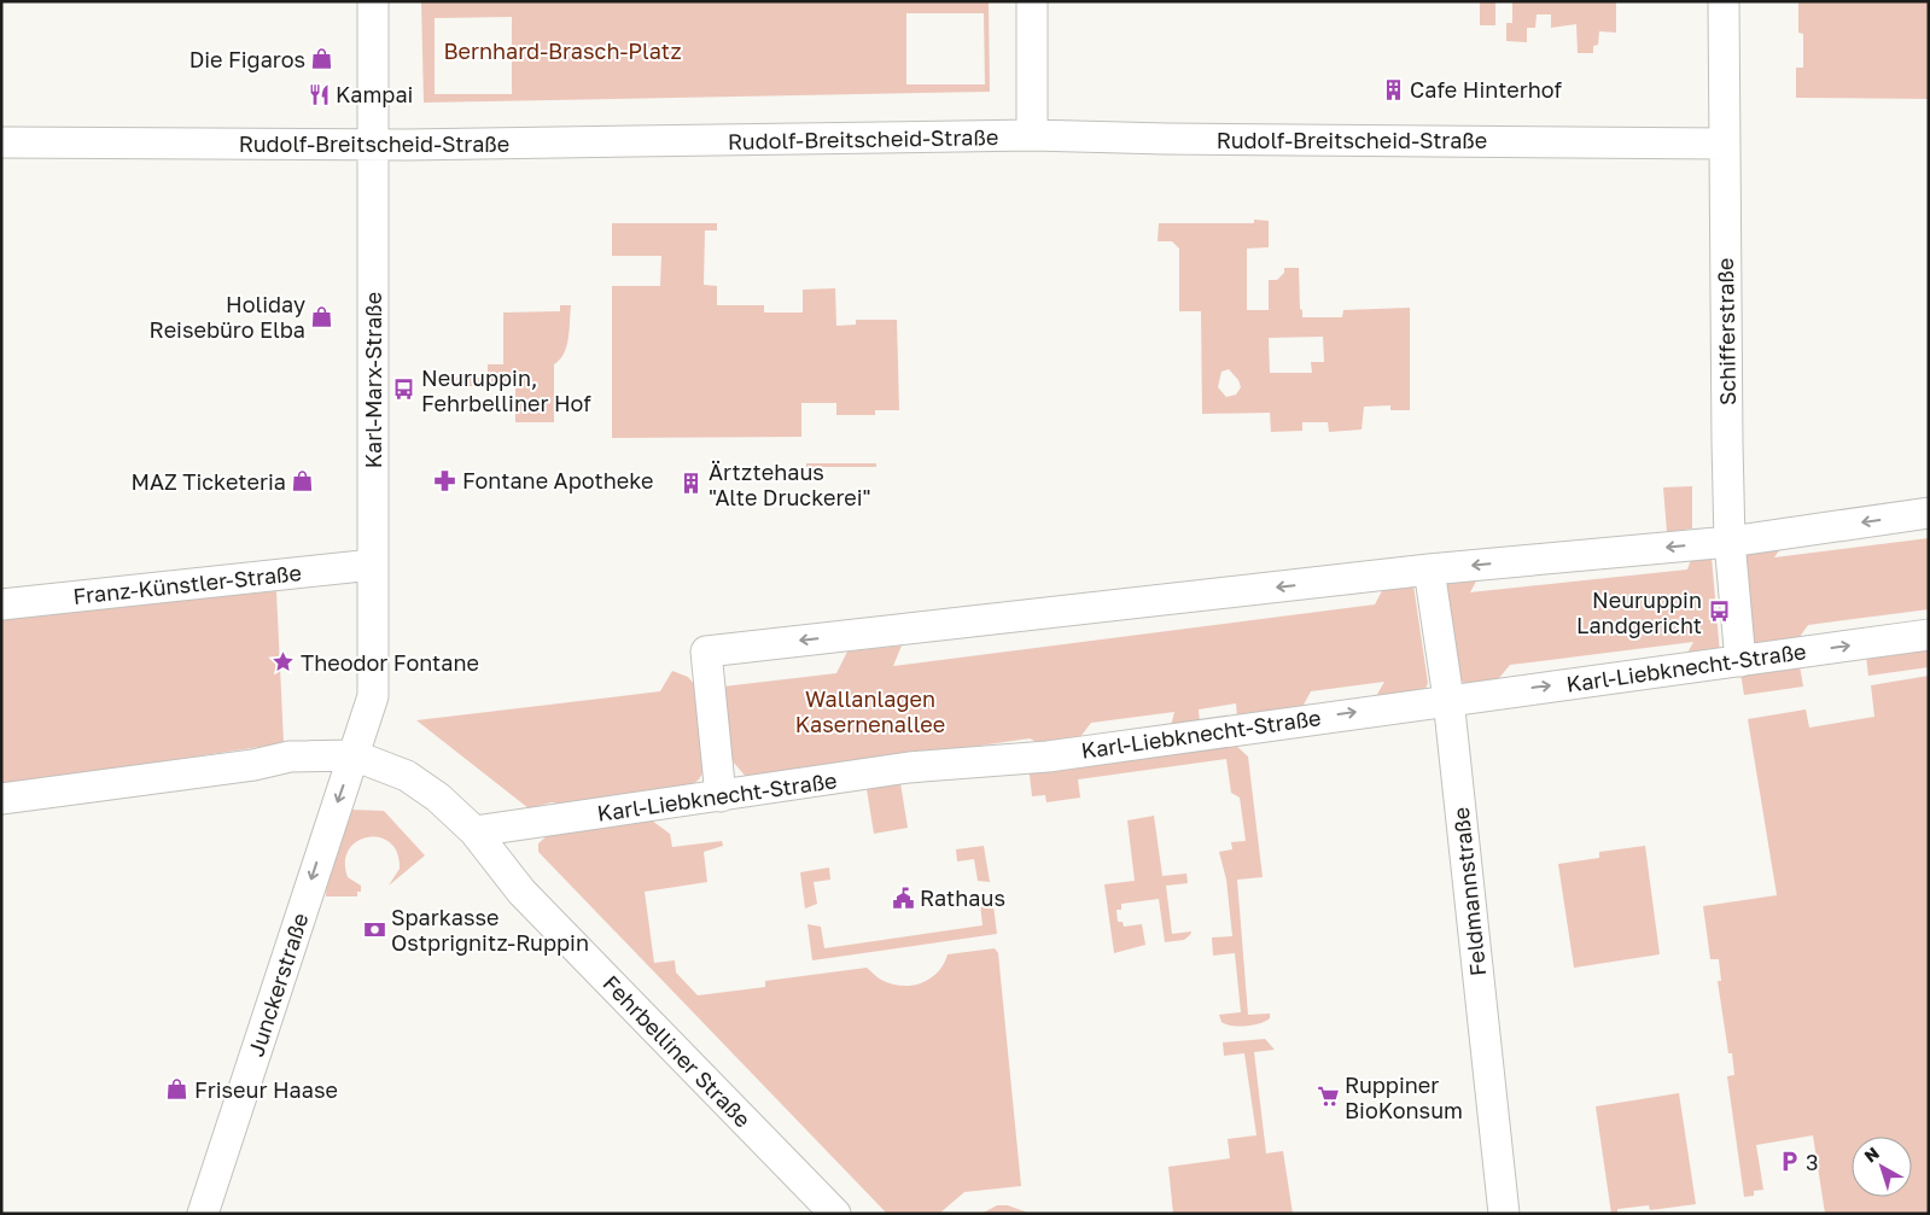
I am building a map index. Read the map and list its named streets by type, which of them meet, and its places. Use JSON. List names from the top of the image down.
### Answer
{
  "streets": {
    "street": [
      "Rudolf-Breitscheid-Straße",
      "Schifferstraße",
      "Karl-Marx-Straße",
      "Franz-Künstler-Straße",
      "Karl-Liebknecht-Straße",
      "Feldmannstraße",
      "Junckerstraße",
      "Fehrbelliner Straße"
    ]
  },
  "crossings": [
    ["Rudolf-Breitscheid-Straße", "Schifferstraße"],
    ["Rudolf-Breitscheid-Straße", "Karl-Marx-Straße"],
    ["Schifferstraße", "Karl-Liebknecht-Straße"],
    ["Karl-Marx-Straße", "Franz-Künstler-Straße"],
    ["Karl-Marx-Straße", "Junckerstraße"],
    ["Karl-Marx-Straße", "Fehrbelliner Straße"],
    ["Karl-Liebknecht-Straße", "Feldmannstraße"],
    ["Karl-Liebknecht-Straße", "Fehrbelliner Straße"],
    ["Junckerstraße", "Fehrbelliner Straße"]
  ],
  "one_way": ["Junckerstraße"],
  "parks": ["Bernhard-Brasch-Platz", "Wallanlagen Kasernenallee"],
  "places": {
    "shop": [
      "Die Figaros",
      "Holiday Reisebüro Elba",
      "MAZ Ticketeria",
      "Friseur Haase"
    ],
    "building": ["Cafe Hinterhof", "Ärtztehaus \"Alte Druckerei\""],
    "restaurant": ["Kampai"],
    "bus stop": ["Neuruppin, Fehrbelliner Hof", "Neuruppin Landgericht"],
    "pharmacy": ["Fontane Apotheke"],
    "place": ["Theodor Fontane"],
    "public building": ["Rathaus"],
    "bank": ["Sparkasse Ostprignitz-Ruppin"],
    "supermarket": ["Ruppiner BioKonsum"],
    "parking": ["3"]
  },
  "north": "top left"
}
